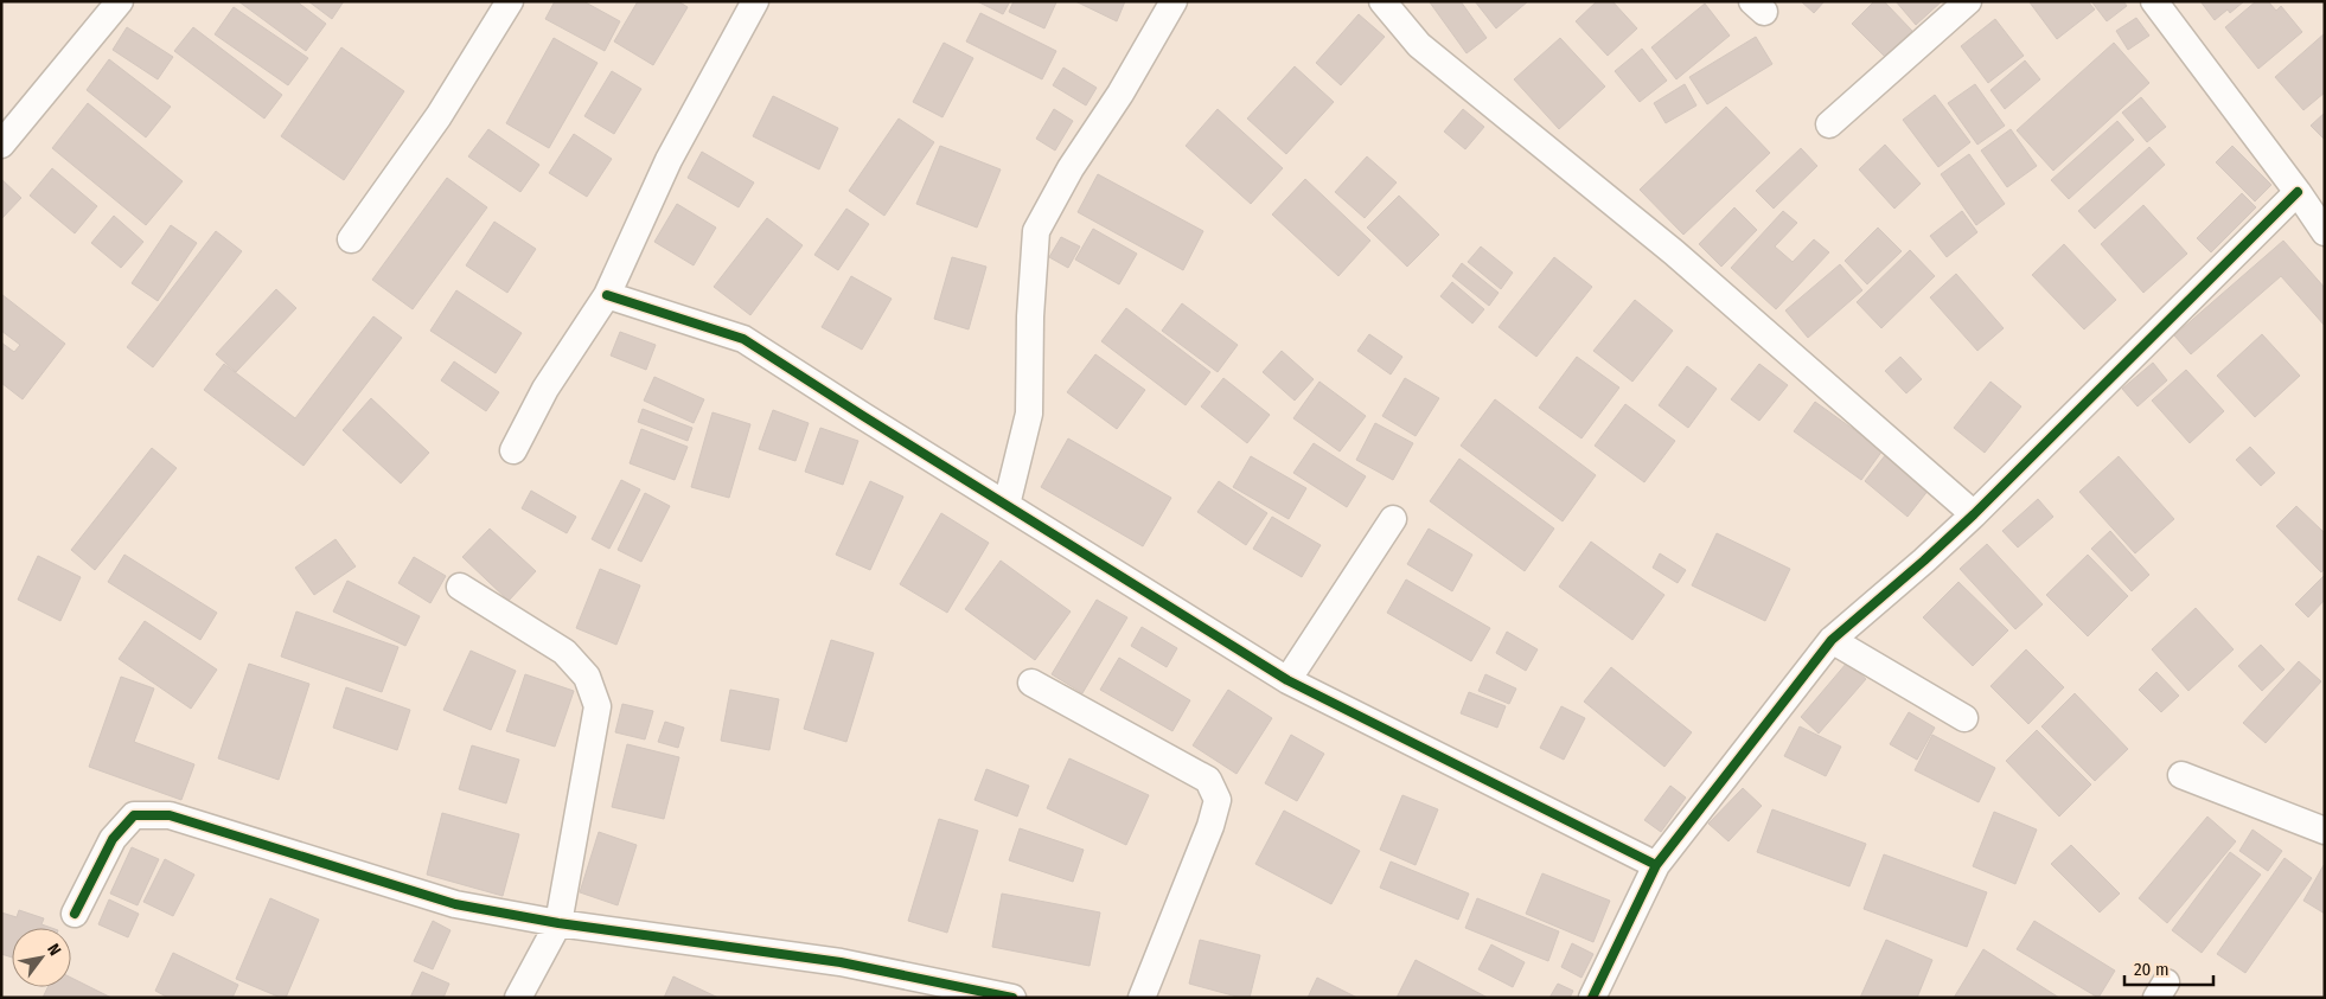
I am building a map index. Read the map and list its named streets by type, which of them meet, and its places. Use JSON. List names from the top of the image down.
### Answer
{
  "scale_bar": "20 m",
  "north": "top right"
}
